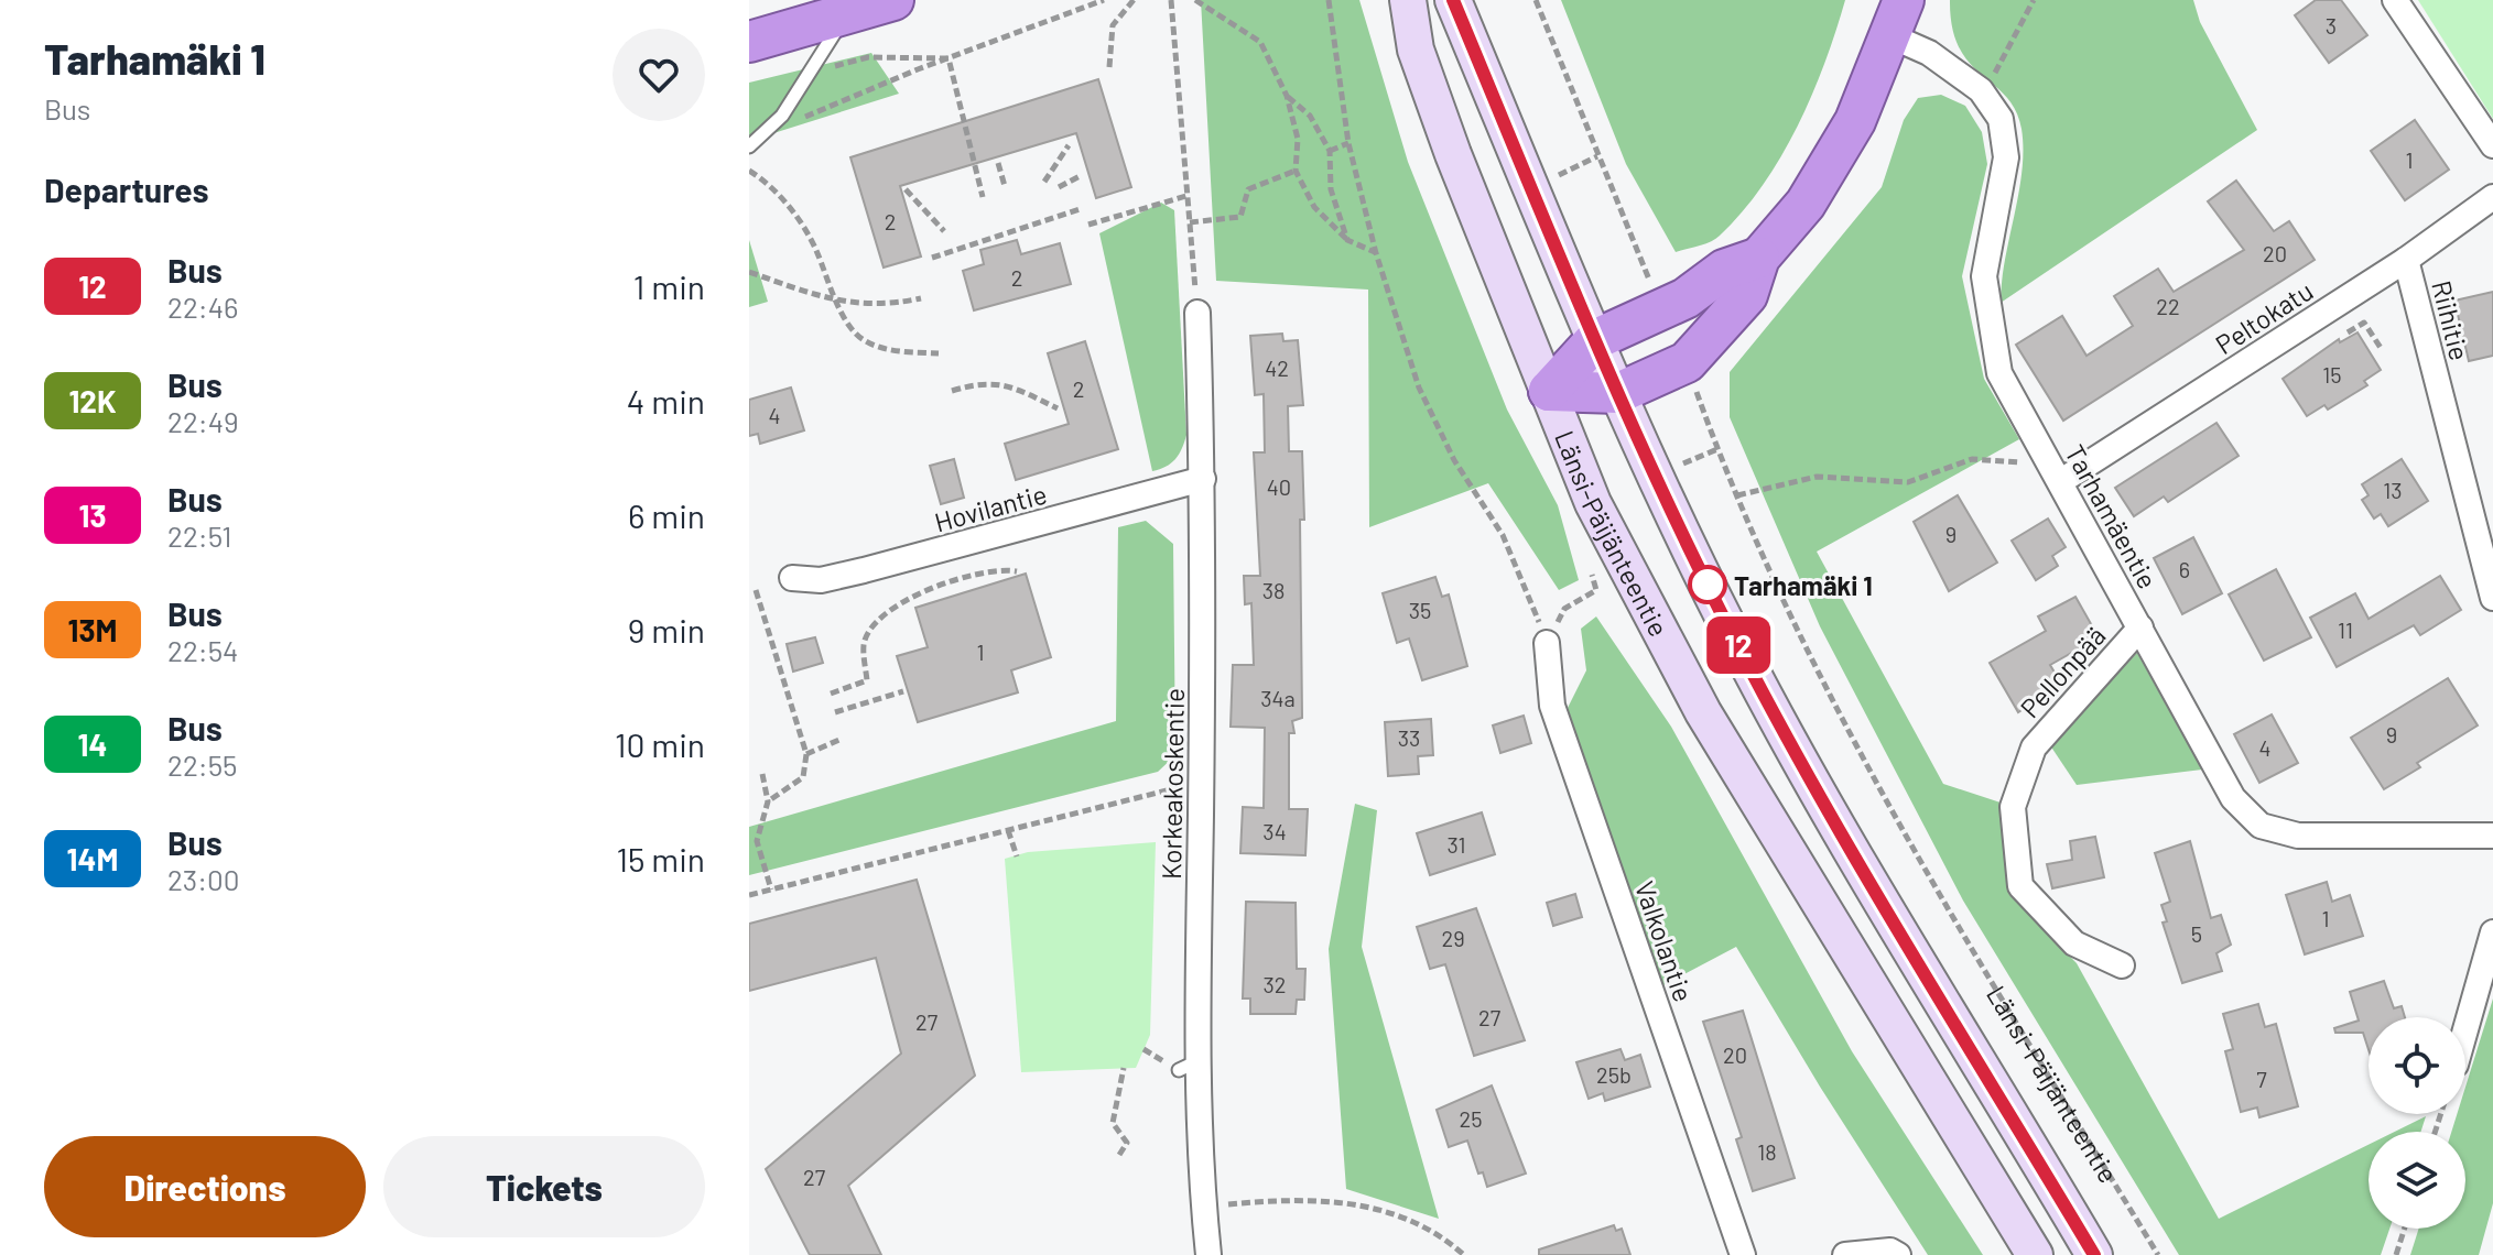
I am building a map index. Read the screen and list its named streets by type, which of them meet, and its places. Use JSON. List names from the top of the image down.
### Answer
{
  "streets": {
    "main road": ["Länsi-Päijänteentie"],
    "street": [
      "Peltokatu",
      "Riihitie",
      "Hovilantie",
      "Tarhamäentie",
      "Pellonpää",
      "Korkeakoskentie",
      "Valkolantie"
    ]
  },
  "crossings": [
    ["Peltokatu", "Riihitie"],
    ["Peltokatu", "Tarhamäentie"],
    ["Hovilantie", "Korkeakoskentie"],
    ["Tarhamäentie", "Pellonpää"]
  ],
  "places": ["Tarhamäki 1"],
  "lines": ["bus line 12"],
  "house_numbers": [
    "3",
    "1",
    "2",
    "20",
    "2",
    "22",
    "42",
    "15",
    "2",
    "4",
    "40",
    "13",
    "9",
    "6",
    "38",
    "35",
    "11",
    "1",
    "34a",
    "9",
    "33",
    "4",
    "34",
    "31",
    "1",
    "5",
    "29",
    "32",
    "27",
    "27",
    "20",
    "25b",
    "7",
    "25",
    "18",
    "27"
  ],
  "page": {
    "heading": [
      ["Tarhamäki 1", "Bus"],
      "Departures"
    ],
    "on_map": "12",
    "list": [
      {
        "mark": "12",
        "name": "Bus",
        "note": "22:46",
        "value": "1 min"
      },
      {
        "mark": "12K",
        "name": "Bus",
        "note": "22:49",
        "value": "4 min"
      },
      {
        "mark": "13",
        "name": "Bus",
        "note": "22:51",
        "value": "6 min"
      },
      {
        "mark": "13M",
        "name": "Bus",
        "note": "22:54",
        "value": "9 min"
      },
      {
        "mark": "14",
        "name": "Bus",
        "note": "22:55",
        "value": "10 min"
      },
      {
        "mark": "14M",
        "name": "Bus",
        "note": "23:00",
        "value": "15 min"
      }
    ],
    "buttons": ["Directions", "Tickets"]
  }
}
